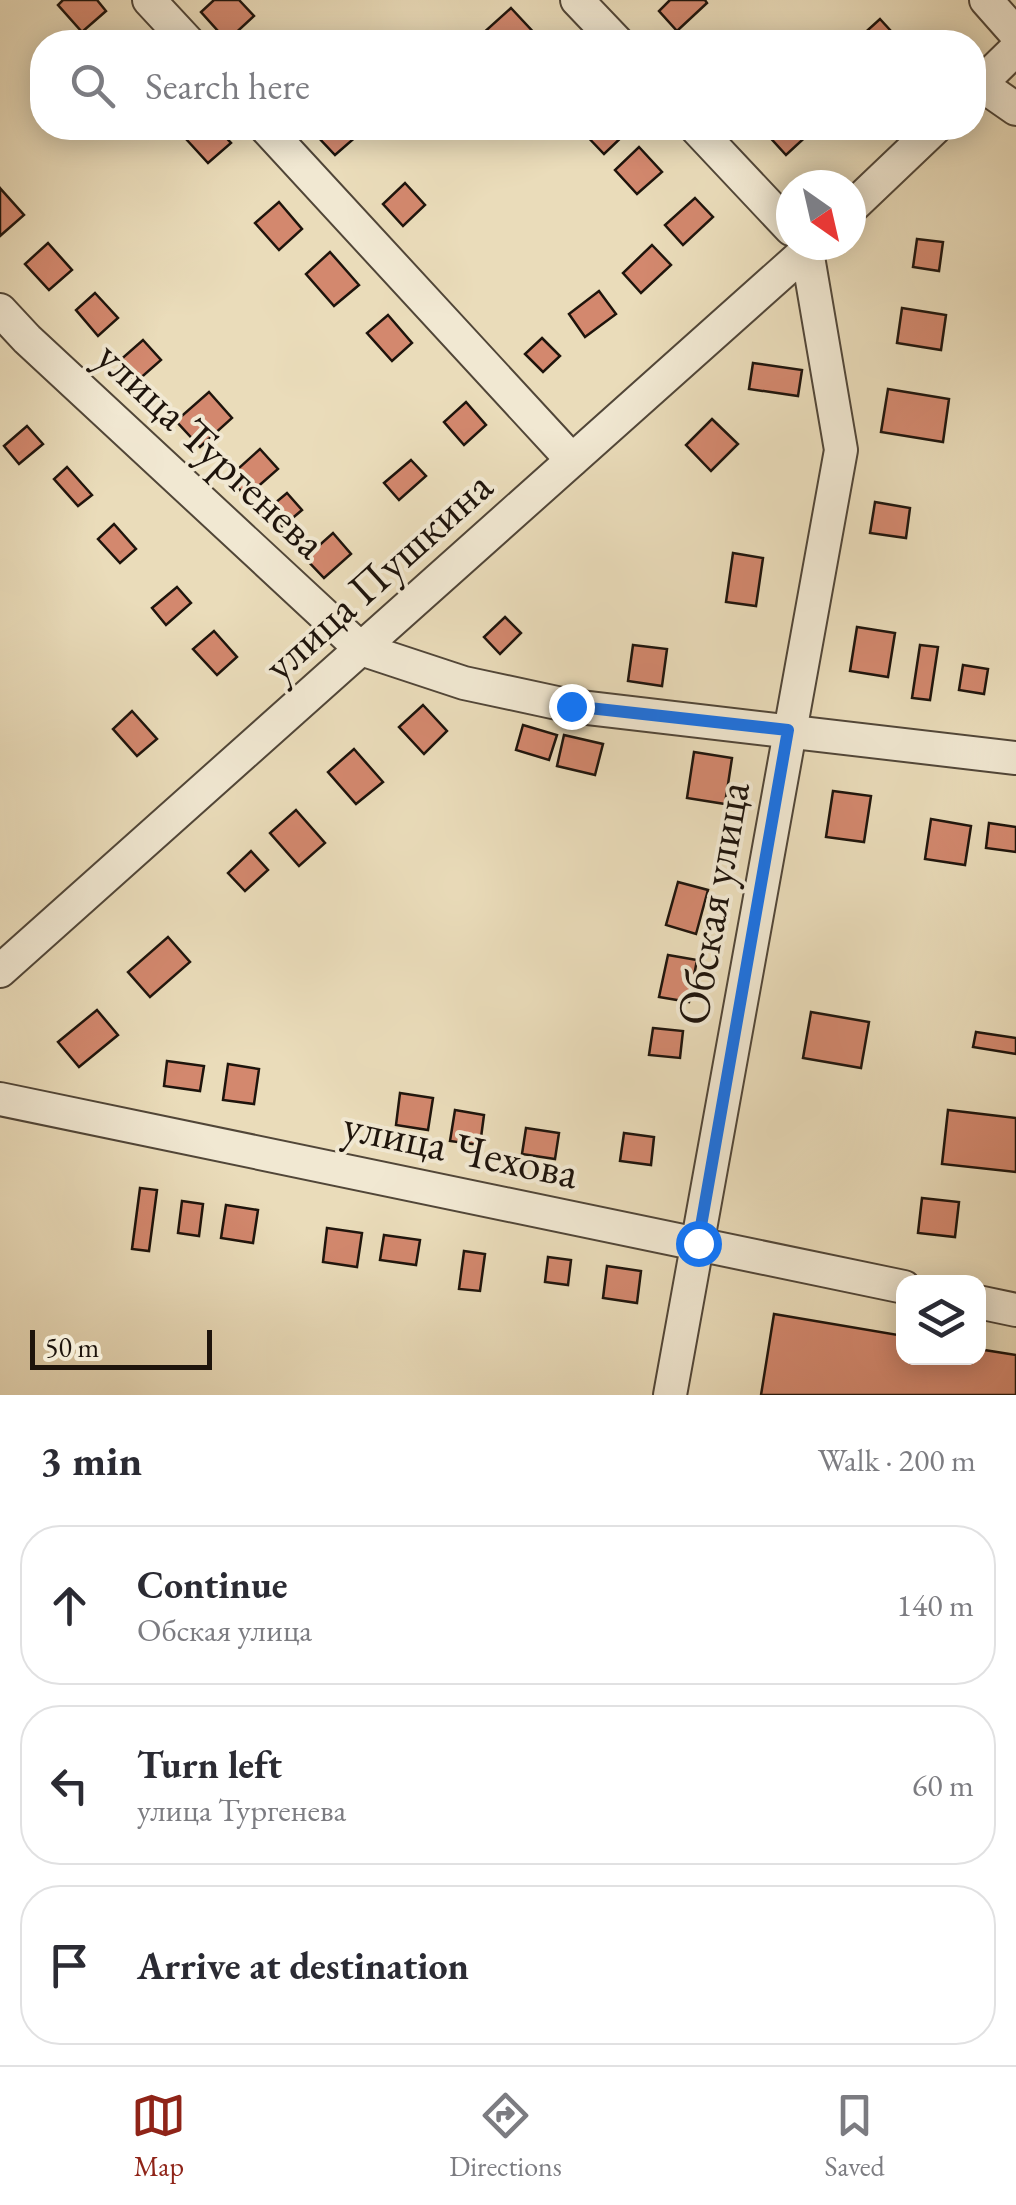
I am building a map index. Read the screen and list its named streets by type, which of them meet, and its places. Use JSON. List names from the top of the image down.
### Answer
{
  "streets": {
    "street": [
      "улица Тургенева",
      "улица Пушкина",
      "Обская улица",
      "улица Чехова"
    ]
  },
  "crossings": [
    ["улица Тургенева", "улица Пушкина"],
    ["улица Тургенева", "Обская улица"],
    ["Обская улица", "улица Чехова"]
  ],
  "scale_bar": "50 m",
  "north": "bottom right",
  "page": {
    "search": "Search here",
    "scale": "50 m",
    "heading": ["3 min", "Walk · 200 m"],
    "list": [
      ["Continue", "Обская улица", "140 m"],
      ["Turn left", "улица Тургенева", "60 m"],
      "Arrive at destination"
    ],
    "nav": ["Map", "Directions", "Saved"]
  }
}
